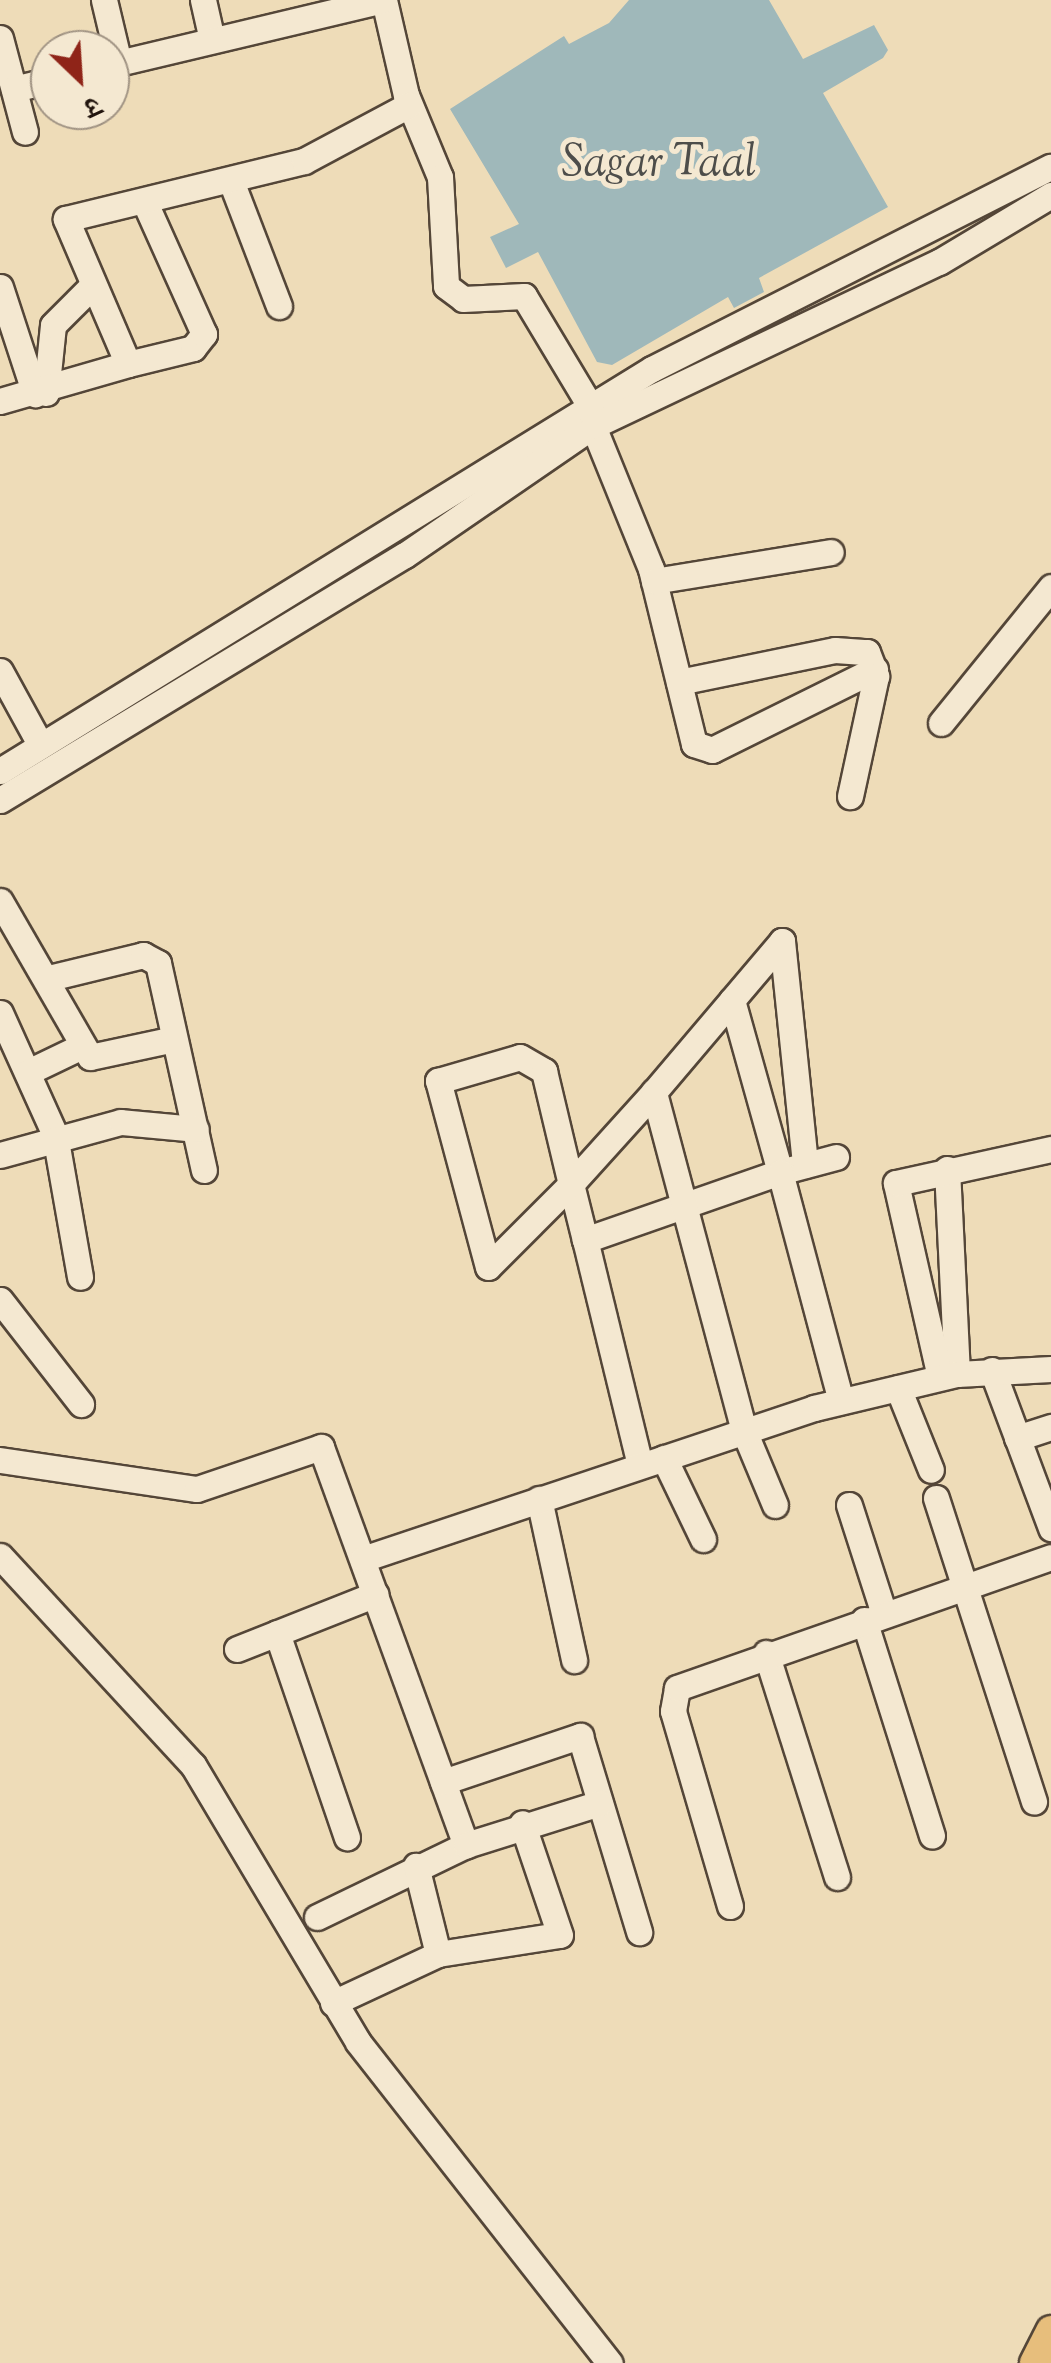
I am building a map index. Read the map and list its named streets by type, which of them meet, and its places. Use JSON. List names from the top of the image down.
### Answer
{
  "water": ["Sagar Taal"],
  "north": "bottom right"
}
